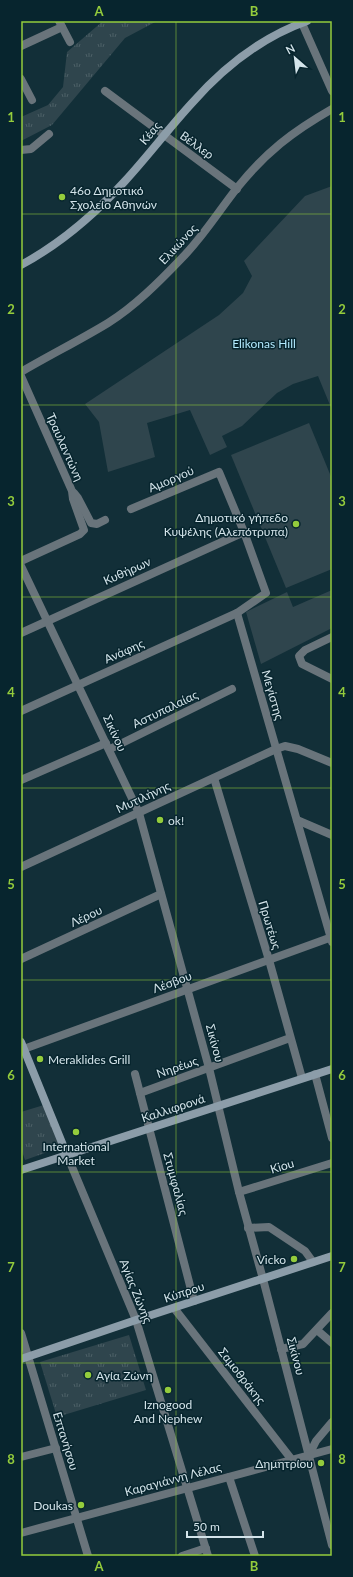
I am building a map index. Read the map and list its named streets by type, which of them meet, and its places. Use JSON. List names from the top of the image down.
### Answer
{
  "streets": {
    "street": [
      "Κέας",
      "Βέλλερ",
      "Ελικώνος",
      "Τραυλαντώνη",
      "Αμοργού",
      "Κυθήρων",
      "Ανάφης",
      "Μεγίστης",
      "Αστυπαλαίας",
      "Σικίνου",
      "Μυτιλήνης",
      "Λέρου",
      "Πρωτέως",
      "Λέσβου",
      "Νηρέως",
      "Καλλιφρονά",
      "Kiou",
      "Στυμφαλίας",
      "Αγίας Ζώνης",
      "Κύπρου",
      "Σαμοθράκης",
      "Επτανήσου",
      "Καραγιάννη Λέλας"
    ]
  },
  "crossings": [
    ["Κέας", "Βέλλερ"],
    ["Βέλλερ", "Ελικώνος"],
    ["Αμοργού", "Κυθήρων"],
    ["Κυθήρων", "Σικίνου"],
    ["Ανάφης", "Μεγίστης"],
    ["Ανάφης", "Σικίνου"],
    ["Μεγίστης", "Μυτιλήνης"],
    ["Μεγίστης", "Λέσβου"],
    ["Αστυπαλαίας", "Σικίνου"],
    ["Σικίνου", "Μυτιλήνης"],
    ["Σικίνου", "Λέρου"],
    ["Σικίνου", "Λέσβου"],
    ["Σικίνου", "Νηρέως"],
    ["Σικίνου", "Καλλιφρονά"],
    ["Σικίνου", "Kiou"],
    ["Σικίνου", "Κύπρου"],
    ["Σικίνου", "Καραγιάννη Λέλας"],
    ["Μυτιλήνης", "Πρωτέως"],
    ["Πρωτέως", "Λέσβου"],
    ["Πρωτέως", "Νηρέως"],
    ["Πρωτέως", "Καλλιφρονά"],
    ["Λέσβου", "Αγίας Ζώνης"],
    ["Νηρέως", "Στυμφαλίας"],
    ["Καλλιφρονά", "Στυμφαλίας"],
    ["Καλλιφρονά", "Αγίας Ζώνης"],
    ["Στυμφαλίας", "Κύπρου"],
    ["Αγίας Ζώνης", "Κύπρου"],
    ["Αγίας Ζώνης", "Καραγιάννη Λέλας"],
    ["Κύπρου", "Σαμοθράκης"],
    ["Κύπρου", "Επτανήσου"],
    ["Σαμοθράκης", "Καραγιάννη Λέλας"],
    ["Επτανήσου", "Καραγιάννη Λέλας"]
  ],
  "parks": ["Elikonas Hill"],
  "places": [
    "46ο Δημοτικό Σχολείο Αθηνών",
    "Δημοτικό γήπεδο Κυψέλης (Αλεπότρυπα)",
    "ok!",
    "Meraklides Grill",
    "International Market",
    "Vicko",
    "Αγία Ζώνη",
    "Iznogood And Nephew",
    "Δημητρίου",
    "Doukas"
  ],
  "scale_bar": "50 m",
  "north": "top left",
  "grid": {
    "columns": ["A", "B"],
    "rows": [
      "1",
      "2",
      "3",
      "4",
      "5",
      "6",
      "7",
      "8"
    ]
  }
}
